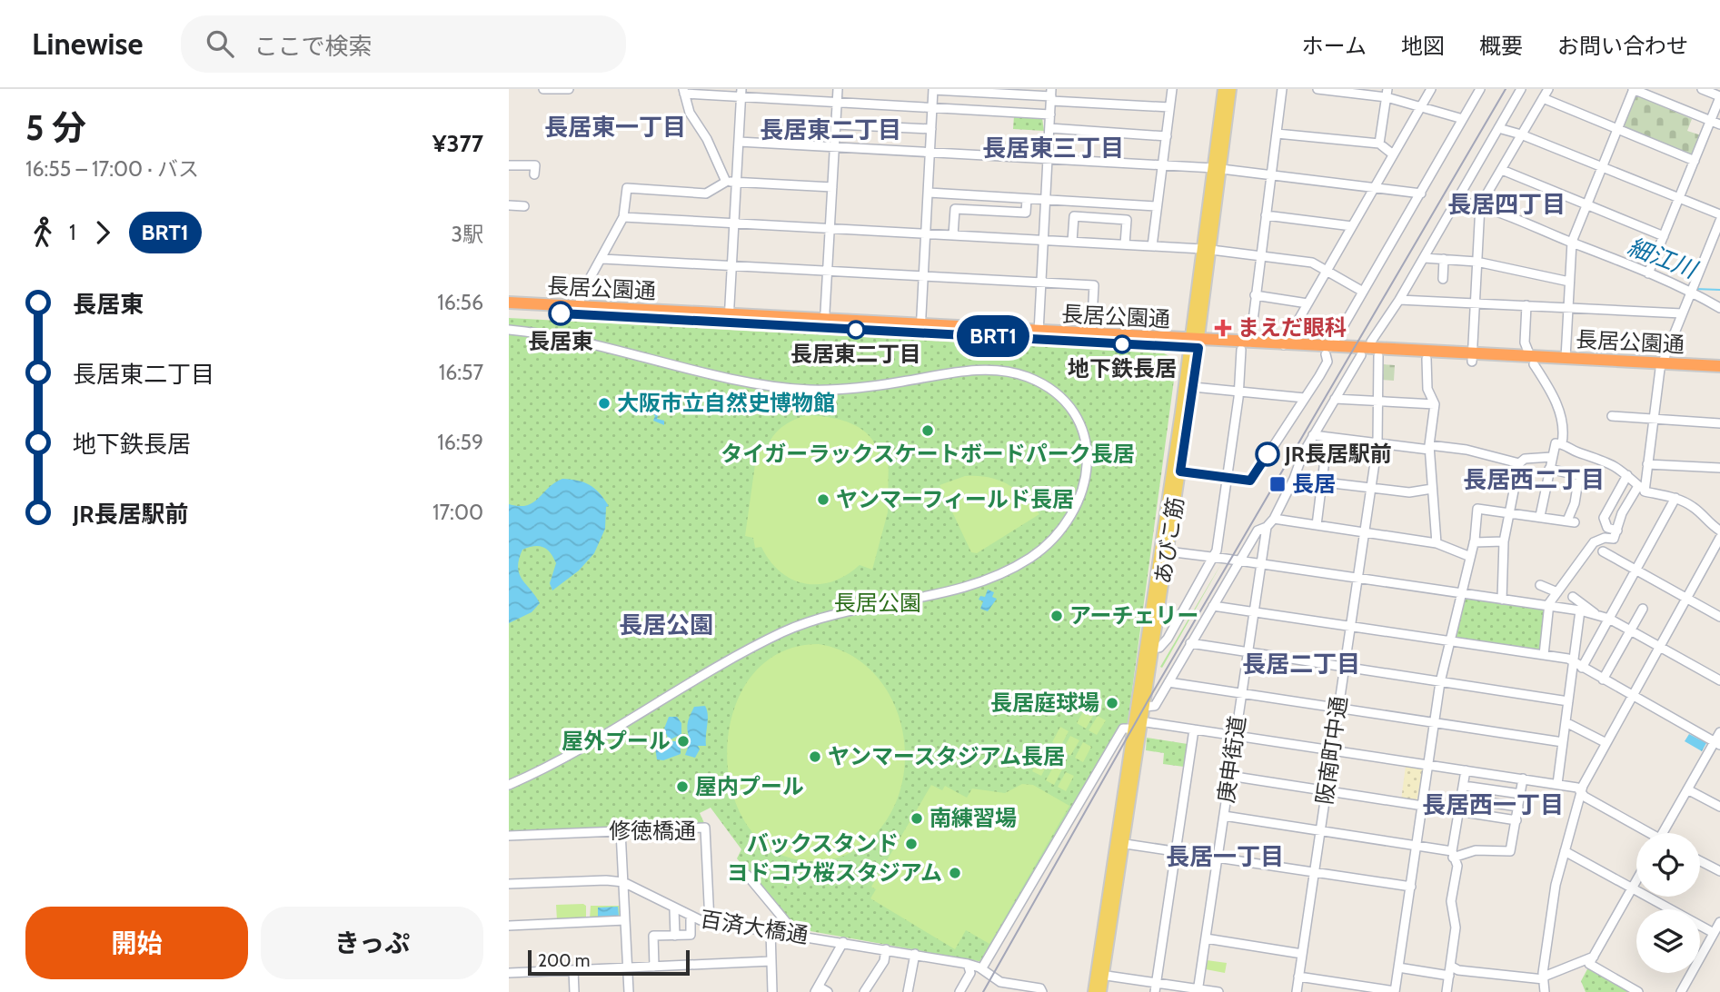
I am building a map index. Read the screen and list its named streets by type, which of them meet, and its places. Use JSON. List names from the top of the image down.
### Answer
{
  "streets": {
    "highway": ["長居公園通"],
    "main road": ["あびこ筋"],
    "street": [
      "阪南町中通",
      "庚申街道",
      "修徳橋通",
      "百済大橋通"
    ]
  },
  "crossings": [
    ["長居公園通", "あびこ筋"],
    ["長居公園通", "阪南町中通"],
    ["修徳橋通", "百済大橋通"]
  ],
  "districts": [
    "長居東一丁目",
    "長居東二丁目",
    "長居東三丁目",
    "長居四丁目",
    "長居西二丁目",
    "長居公園",
    "長居二丁目",
    "長居西一丁目",
    "長居一丁目"
  ],
  "water": ["細江川"],
  "parks": ["長居公園"],
  "places": {
    "other": [
      "長居東",
      "長居東二丁目",
      "地下鉄長居",
      "大阪市立自然史博物館",
      "タイガーラックスケートボードパーク長居",
      "JR長居駅前",
      "ヤンマーフィールド長居",
      "アーチェリー",
      "長居庭球場",
      "屋外プール",
      "ヤンマースタジアム長居",
      "屋内プール",
      "南練習場",
      "バックスタンド",
      "ヨドコウ桜スタジアム"
    ],
    "health": ["まえだ眼科"],
    "transit": ["長居"]
  },
  "lines": ["bus line BRT1"],
  "scale_bar": "200 m",
  "page": {
    "header": "Linewise",
    "search": "ここで検索",
    "nav": [
      "ホーム",
      "地図",
      "概要",
      "お問い合わせ"
    ],
    "heading": ["5 分", "16:55 – 17:00 · バス", "¥377"],
    "on_map": "BRT1",
    "legs": ["1", "BRT1", "3駅"],
    "list": [
      {
        "name": "長居東",
        "value": "16:56"
      },
      {
        "name": "長居東二丁目",
        "value": "16:57"
      },
      {
        "name": "地下鉄長居",
        "value": "16:59"
      },
      {
        "name": "JR長居駅前",
        "value": "17:00"
      }
    ],
    "buttons": ["開始", "きっぷ"],
    "scale": "200 m"
  }
}
